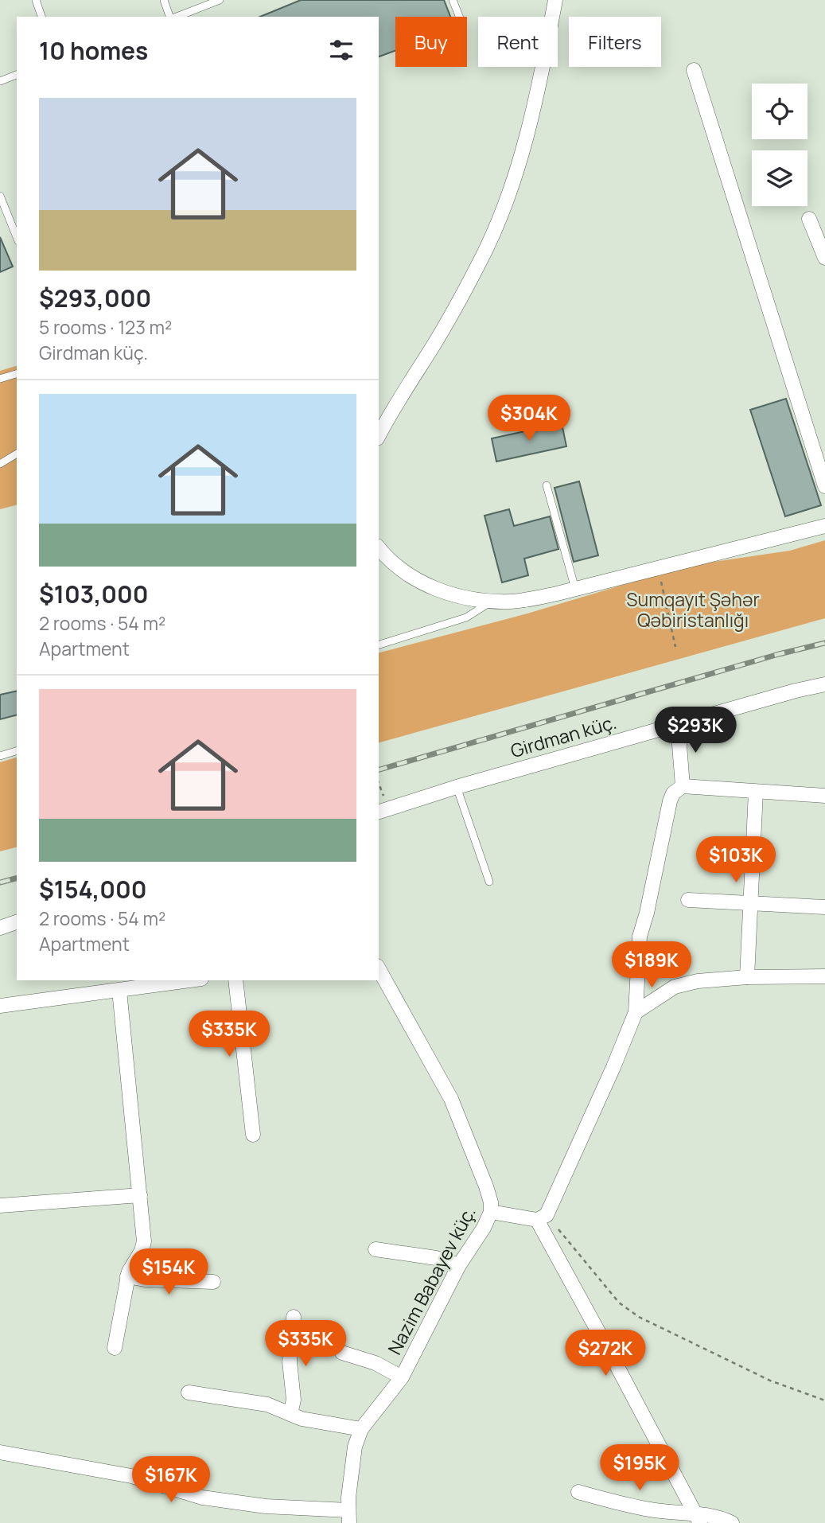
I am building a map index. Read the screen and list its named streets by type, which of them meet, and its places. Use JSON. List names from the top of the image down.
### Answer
{
  "streets": {
    "street": ["Girdman küç.", "Nazim Babayev küç."]
  },
  "parks": ["Sumqayıt Şəhər Qəbiristanlığı"],
  "page": {
    "chip": ["Buy", "Rent", "Filters"],
    "heading": "10 homes",
    "list": [
      {
        "name": "$293,000",
        "note": "5 rooms · 123 m² · Girdman küç."
      },
      {
        "name": "$103,000",
        "note": "2 rooms · 54 m² · Apartment"
      },
      {
        "name": "$154,000",
        "note": "2 rooms · 54 m² · Apartment"
      }
    ],
    "price": [
      "$304K",
      "$293K",
      "$103K",
      "$189K",
      "$335K",
      "$154K",
      "$335K",
      "$272K",
      "$195K",
      "$167K"
    ]
  }
}
